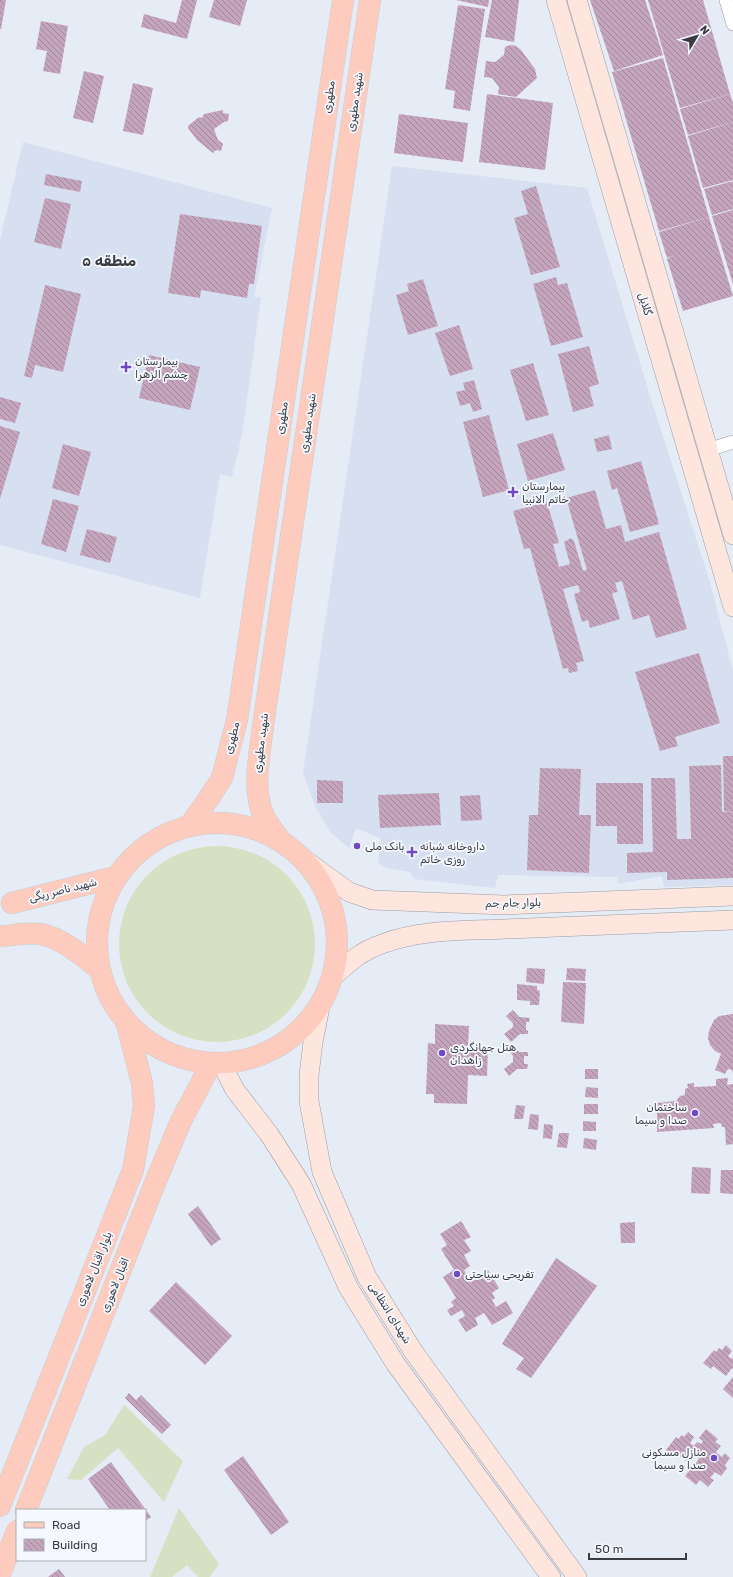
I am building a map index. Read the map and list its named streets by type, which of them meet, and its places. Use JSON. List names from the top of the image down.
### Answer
{
  "streets": {
    "main road": [
      "مطهری",
      "شهید مطهری",
      "گلایل",
      "شهید ناصر ریگی",
      "بلوار جام جم",
      "بلوار اقبال لاهوری",
      "اقبال لاهوری",
      "شهدای انتظامی"
    ]
  },
  "crossings": [
    ["اقبال لاهوری", "شهدای انتظامی"]
  ],
  "districts": ["منطقه ۵"],
  "places": {
    "health": ["بیمارستان چشم الزهرا", "بیمارستان خاتم الانبیا", "داروخانه شبانه روزی خاتم"],
    "other": [
      "بانک ملی",
      "هتل جهانگردی زاهدان",
      "ساختمان صدا و سیما",
      "تفریحی سیاحتی",
      "منازل مسکونی صدا و سیما"
    ]
  },
  "legend": ["Road", "Building"],
  "scale_bar": "50 m",
  "north": "top right"
}
